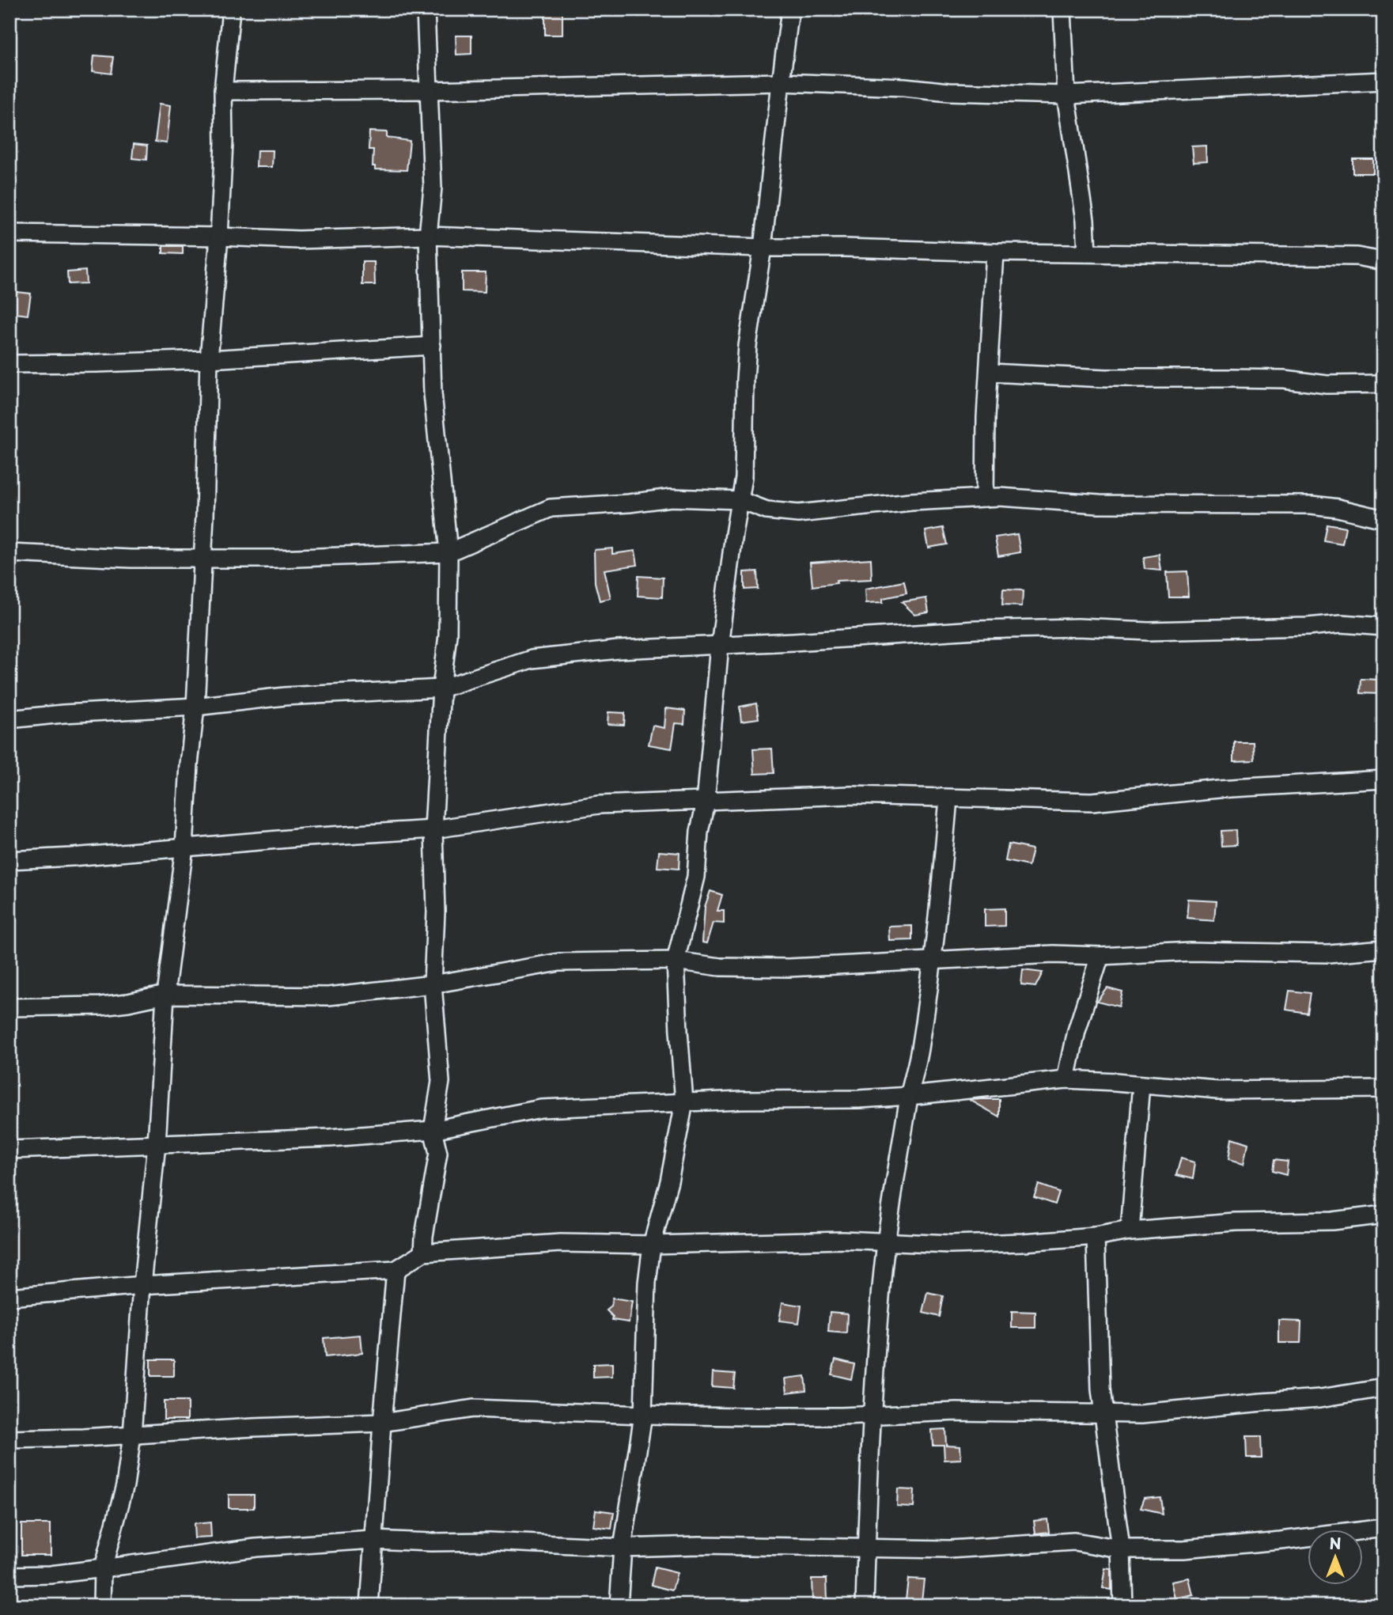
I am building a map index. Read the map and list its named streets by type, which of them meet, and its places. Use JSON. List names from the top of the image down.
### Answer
{
  "north": "top"
}
